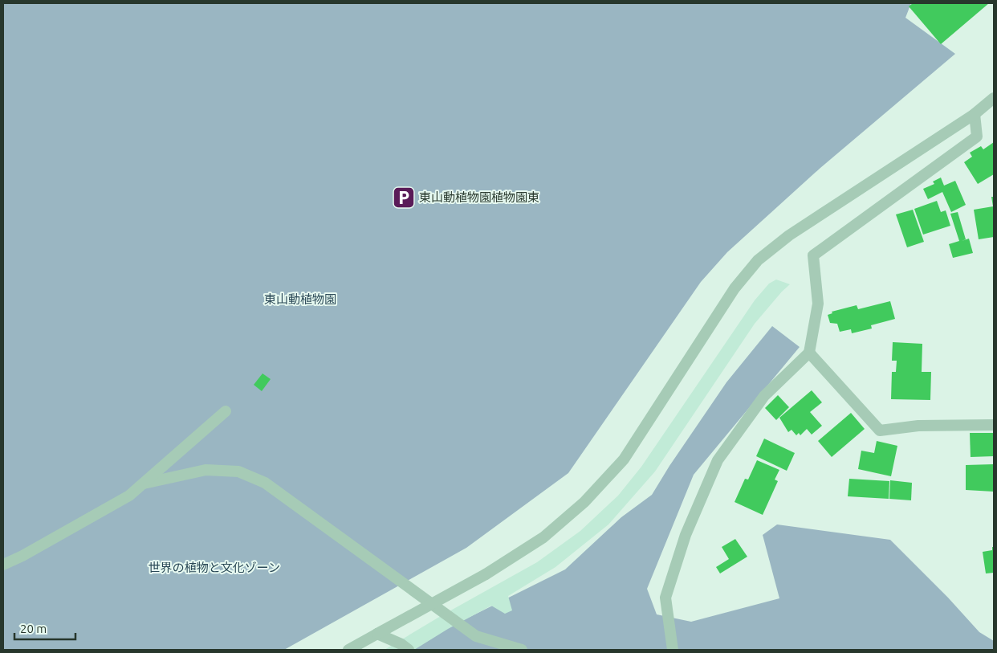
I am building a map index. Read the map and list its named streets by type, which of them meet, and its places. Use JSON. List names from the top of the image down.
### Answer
{
  "parks": ["東山動植物園", "世界の植物と文化ゾーン"],
  "places": {
    "parking": ["東山動植物園植物園東"]
  },
  "scale_bar": "20 m"
}
